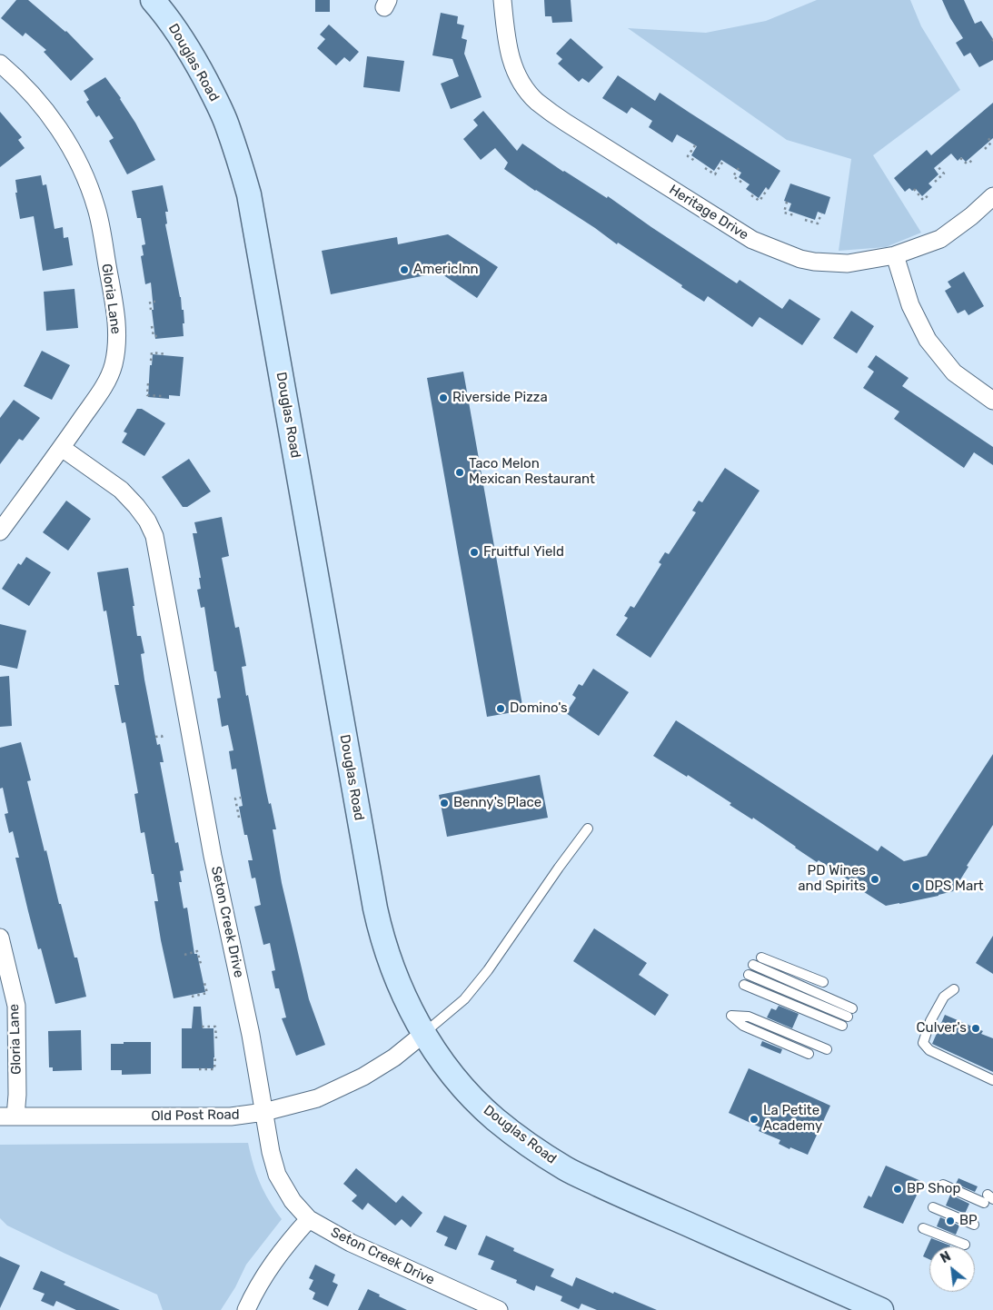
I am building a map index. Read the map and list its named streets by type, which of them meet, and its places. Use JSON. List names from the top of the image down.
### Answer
{
  "streets": {
    "street": [
      "Douglas Road",
      "Heritage Drive",
      "Gloria Lane",
      "Seton Creek Drive",
      "Old Post Road"
    ]
  },
  "crossings": [
    ["Douglas Road", "Old Post Road"],
    ["Gloria Lane", "Seton Creek Drive"],
    ["Gloria Lane", "Old Post Road"],
    ["Seton Creek Drive", "Old Post Road"]
  ],
  "places": [
    "AmericInn",
    "Riverside Pizza",
    "Taco Melon Mexican Restaurant",
    "Fruitful Yield",
    "Domino's",
    "Benny's Place",
    "PD Wines and Spirits",
    "DPS Mart",
    "Culver's",
    "La Petite Academy",
    "BP Shop",
    "BP"
  ],
  "north": "top left"
}
